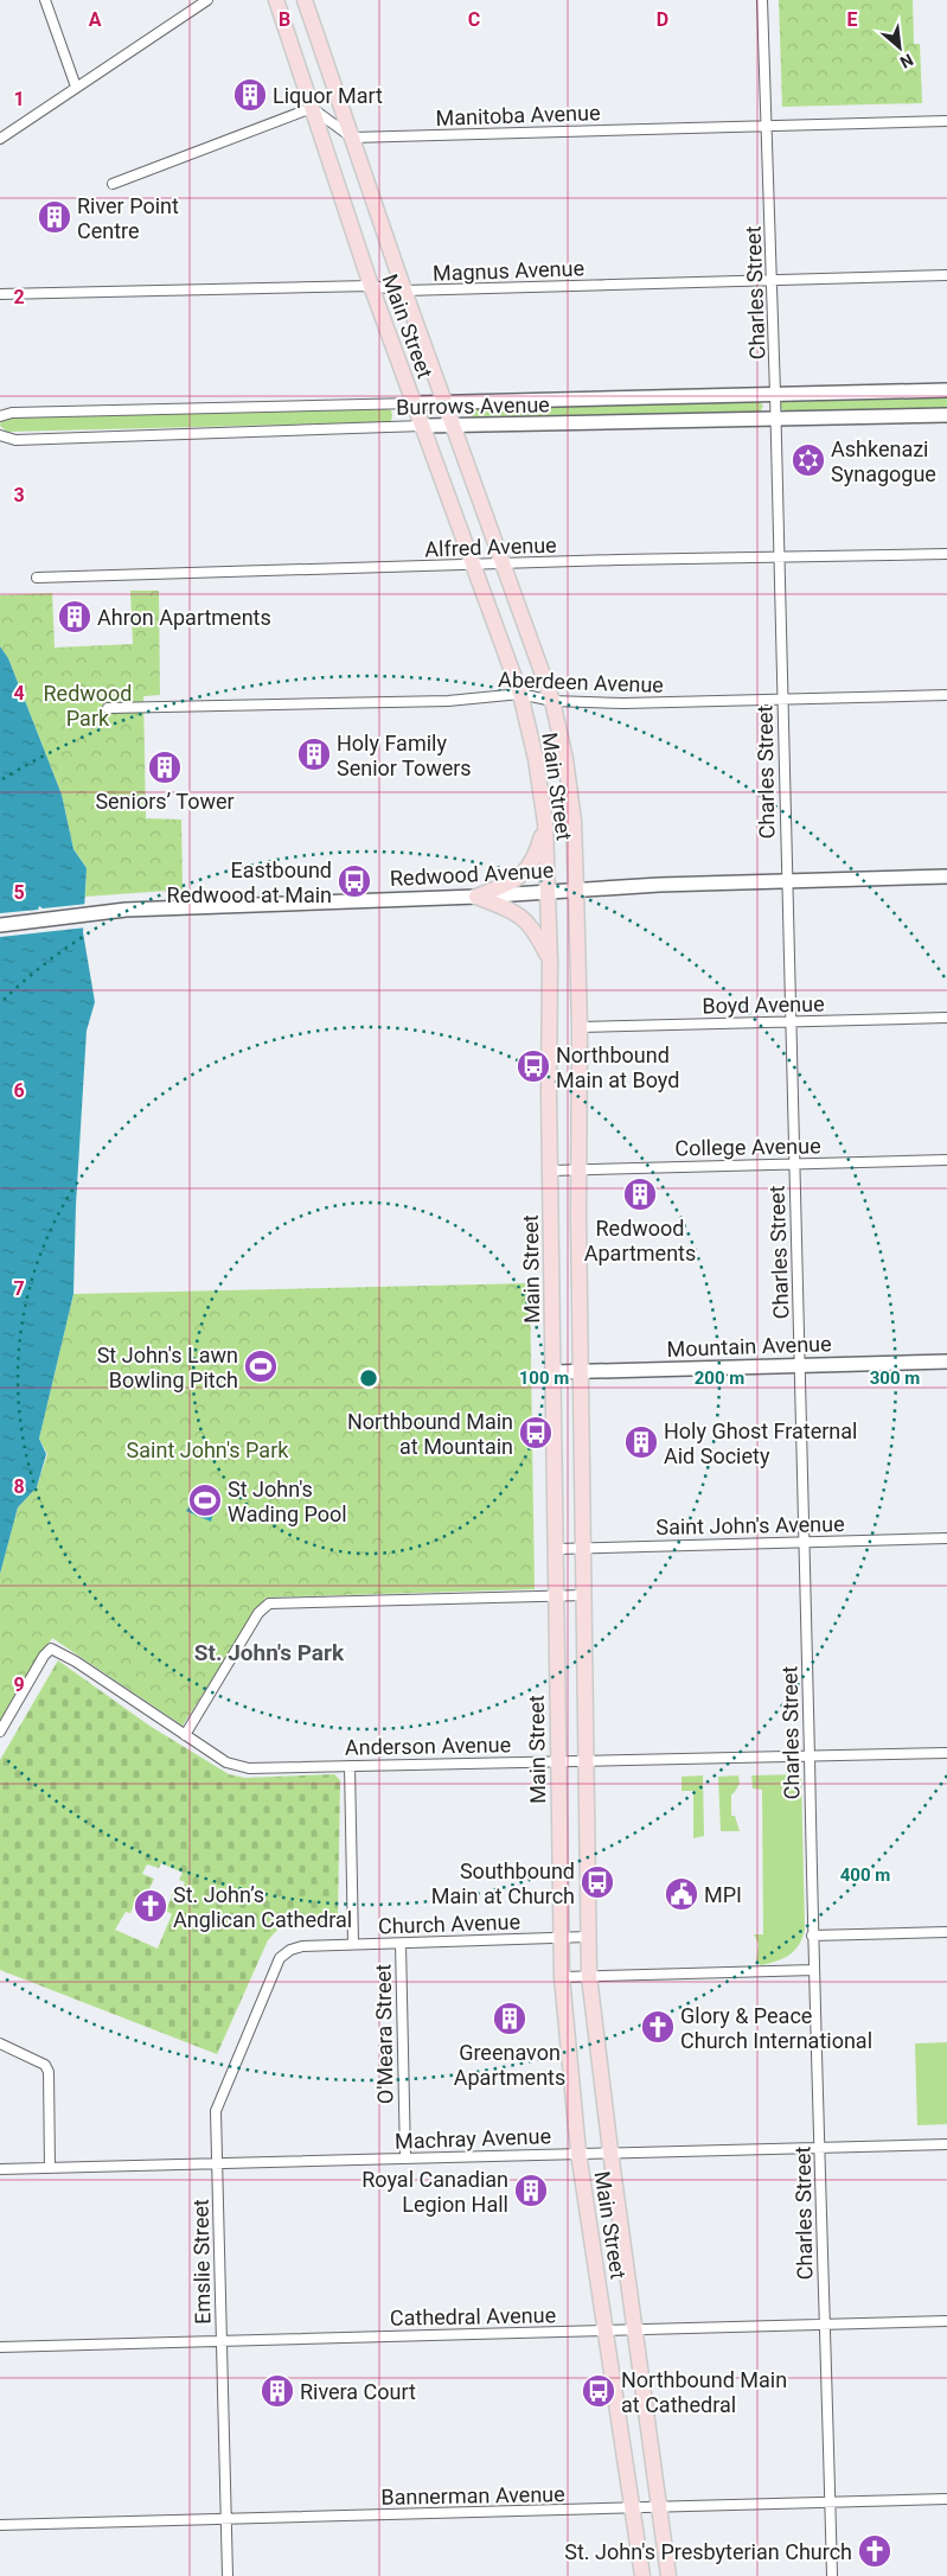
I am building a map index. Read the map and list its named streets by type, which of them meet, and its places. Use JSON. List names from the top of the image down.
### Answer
{
  "streets": {
    "main road": [
      "Main Street",
      "Burrows Avenue",
      "Redwood Avenue",
      "Mountain Avenue"
    ],
    "street": [
      "Manitoba Avenue",
      "Magnus Avenue",
      "Charles Street",
      "Alfred Avenue",
      "Aberdeen Avenue",
      "Boyd Avenue",
      "College Avenue",
      "Saint John's Avenue",
      "Anderson Avenue",
      "Church Avenue",
      "O'Meara Street",
      "Machray Avenue",
      "Emslie Street",
      "Cathedral Avenue",
      "Bannerman Avenue"
    ]
  },
  "crossings": [
    ["Manitoba Avenue", "Charles Street"],
    ["Manitoba Avenue", "Main Street"],
    ["Magnus Avenue", "Charles Street"],
    ["Magnus Avenue", "Main Street"],
    ["Charles Street", "Burrows Avenue"],
    ["Charles Street", "Alfred Avenue"],
    ["Charles Street", "Aberdeen Avenue"],
    ["Charles Street", "Redwood Avenue"],
    ["Charles Street", "Boyd Avenue"],
    ["Charles Street", "College Avenue"],
    ["Charles Street", "Mountain Avenue"],
    ["Charles Street", "Saint John's Avenue"],
    ["Charles Street", "Anderson Avenue"],
    ["Charles Street", "Machray Avenue"],
    ["Charles Street", "Cathedral Avenue"],
    ["Charles Street", "Bannerman Avenue"],
    ["Main Street", "Burrows Avenue"],
    ["Main Street", "Alfred Avenue"],
    ["Main Street", "Aberdeen Avenue"],
    ["Main Street", "Redwood Avenue"],
    ["Main Street", "Boyd Avenue"],
    ["Main Street", "College Avenue"],
    ["Main Street", "Mountain Avenue"],
    ["Main Street", "Saint John's Avenue"],
    ["Main Street", "Anderson Avenue"],
    ["Main Street", "Church Avenue"],
    ["Main Street", "Machray Avenue"],
    ["Main Street", "Cathedral Avenue"],
    ["Main Street", "Bannerman Avenue"],
    ["Anderson Avenue", "O'Meara Street"],
    ["Church Avenue", "O'Meara Street"],
    ["Church Avenue", "Emslie Street"],
    ["O'Meara Street", "Machray Avenue"],
    ["Machray Avenue", "Emslie Street"],
    ["Emslie Street", "Cathedral Avenue"],
    ["Emslie Street", "Bannerman Avenue"]
  ],
  "districts": ["St. John's Park"],
  "parks": ["Redwood Park", "Saint John's Park"],
  "places": {
    "building": [
      "Liquor Mart",
      "River Point Centre",
      "Ahron Apartments",
      "Holy Family Senior Towers",
      "Seniors’ Tower",
      "Redwood Apartments",
      "Holy Ghost Fraternal Aid Society",
      "Greenavon Apartments",
      "Royal Canadian Legion Hall",
      "Rivera Court"
    ],
    "synagogue": ["Ashkenazi Synagogue"],
    "bus stop": [
      "Eastbound Redwood at Main",
      "Northbound Main at Boyd",
      "Northbound Main at Mountain",
      "Southbound Main at Church",
      "Northbound Main at Cathedral"
    ],
    "sports": ["St John's Lawn Bowling Pitch", "St John's Wading Pool"],
    "public building": ["MPI"],
    "church": ["St. John’s Anglican Cathedral", "Glory & Peace Church International", "St. John's Presbyterian Church"]
  },
  "north": "bottom right",
  "grid": {
    "columns": [
      "A",
      "B",
      "C",
      "D",
      "E"
    ],
    "rows": [
      "1",
      "2",
      "3",
      "4",
      "5",
      "6",
      "7",
      "8",
      "9"
    ]
  },
  "rings": [
    "100 m",
    "200 m",
    "300 m",
    "400 m"
  ]
}
